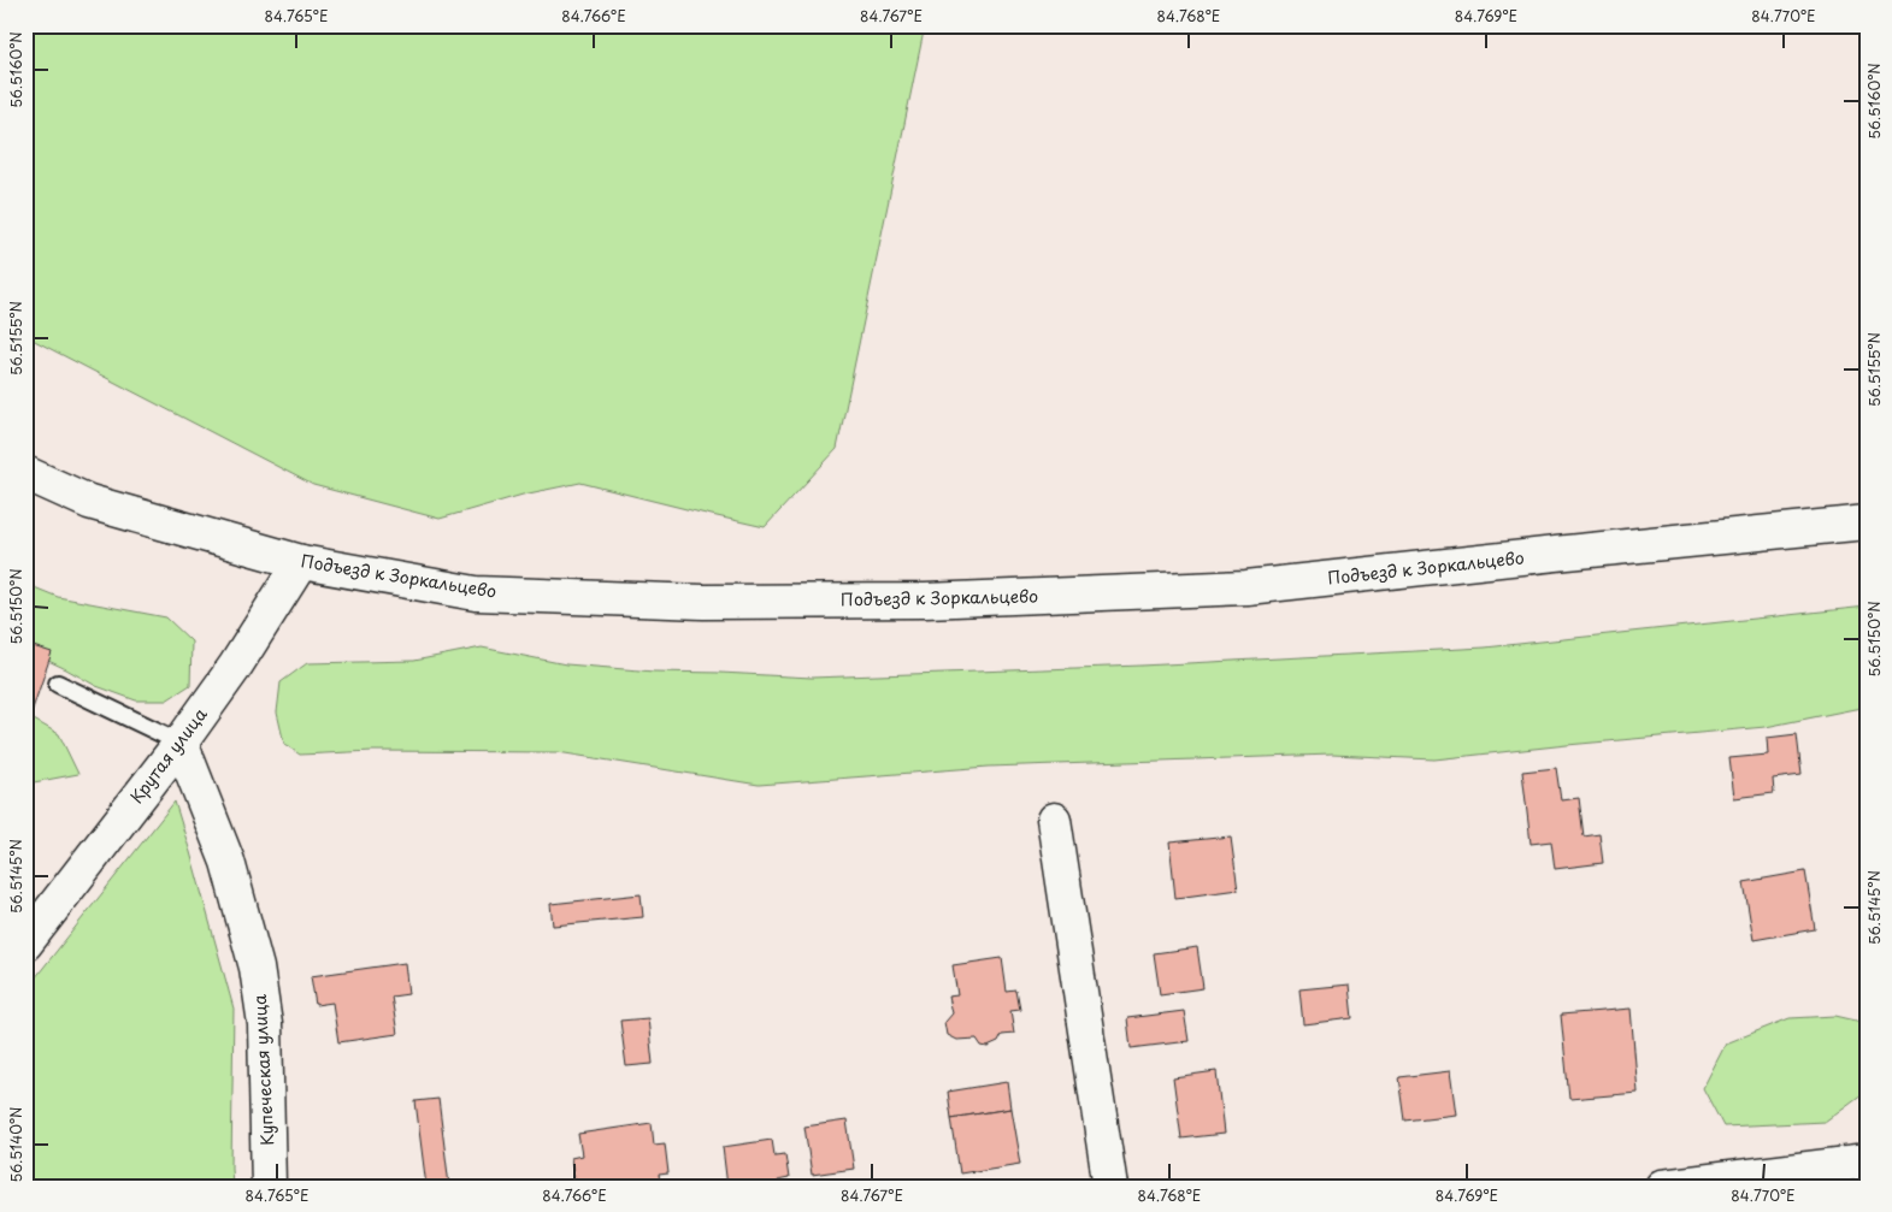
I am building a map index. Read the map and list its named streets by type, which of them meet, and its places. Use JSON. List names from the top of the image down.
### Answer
{
  "streets": {
    "street": ["Подъезд к Зоркальцево", "Крутая улица", "Купеческая улица"]
  },
  "crossings": [
    ["Подъезд к Зоркальцево", "Крутая улица"],
    ["Крутая улица", "Купеческая улица"]
  ],
  "coordinates": [
    "84.765°E",
    "84.766°E",
    "84.767°E",
    "84.768°E",
    "84.769°E",
    "84.770°E",
    "56.5160°N",
    "56.5155°N",
    "56.5150°N",
    "56.5145°N",
    "56.5140°N"
  ]
}
